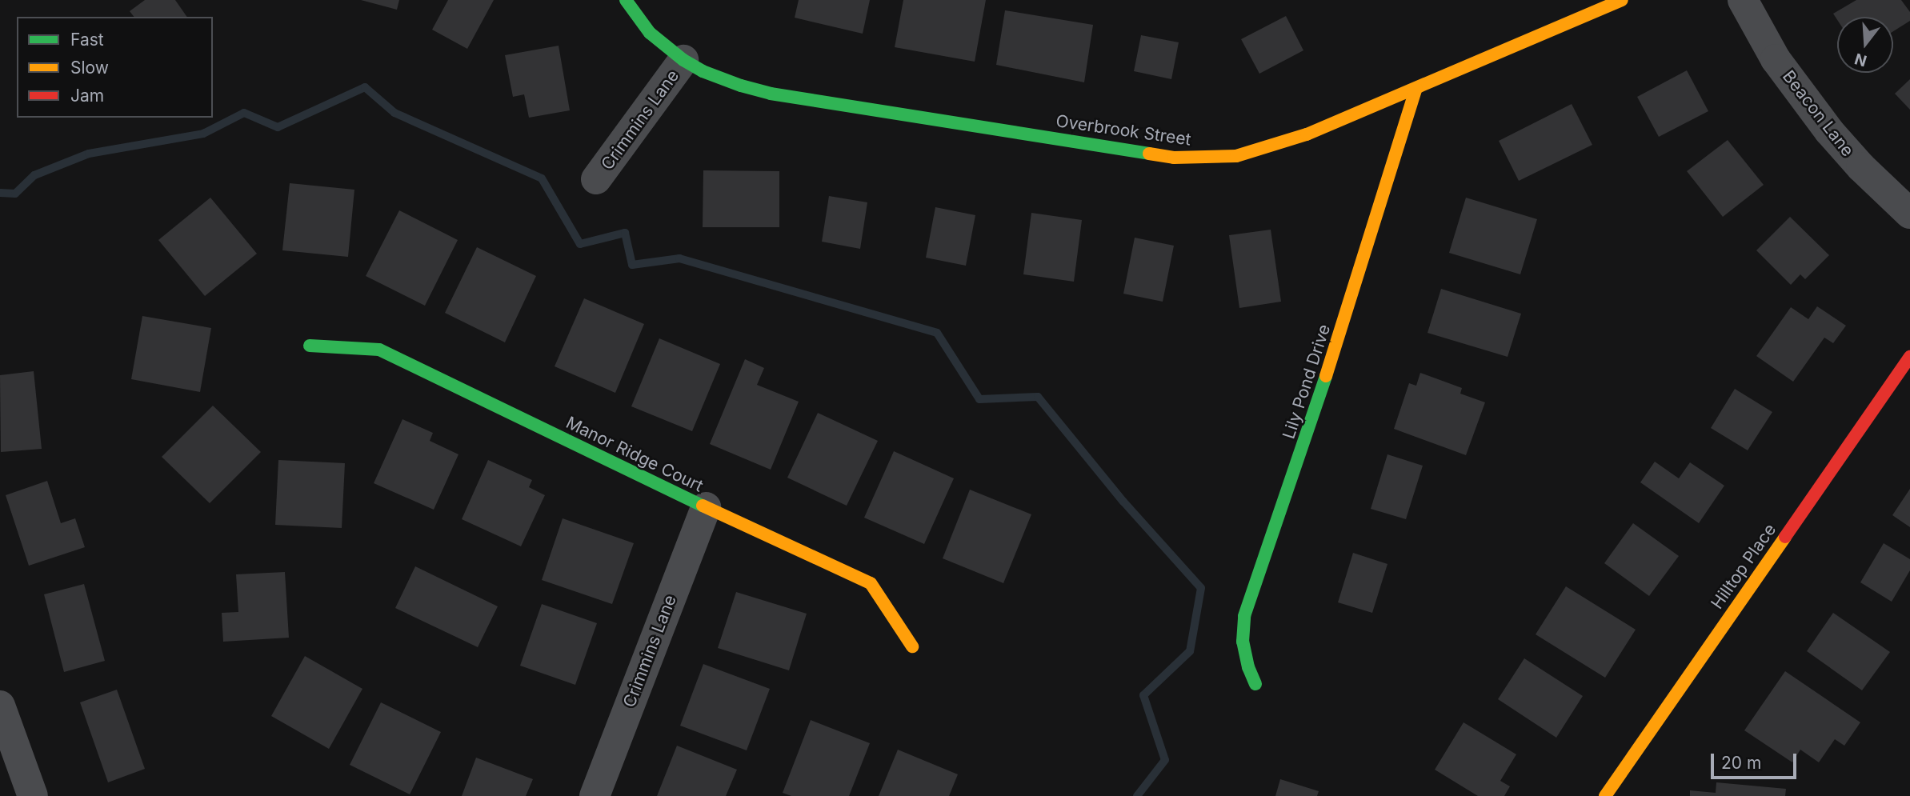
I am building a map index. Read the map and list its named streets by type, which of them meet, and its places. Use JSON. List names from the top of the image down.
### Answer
{
  "streets": {
    "street": [
      "Beacon Lane",
      "Crimmins Lane",
      "Overbrook Street",
      "Lily Pond Drive",
      "Manor Ridge Court",
      "Hilltop Place"
    ]
  },
  "crossings": [
    ["Crimmins Lane", "Overbrook Street"],
    ["Crimmins Lane", "Manor Ridge Court"],
    ["Overbrook Street", "Lily Pond Drive"]
  ],
  "legend": ["Fast", "Slow", "Jam"],
  "scale_bar": "20 m",
  "north": "bottom"
}
